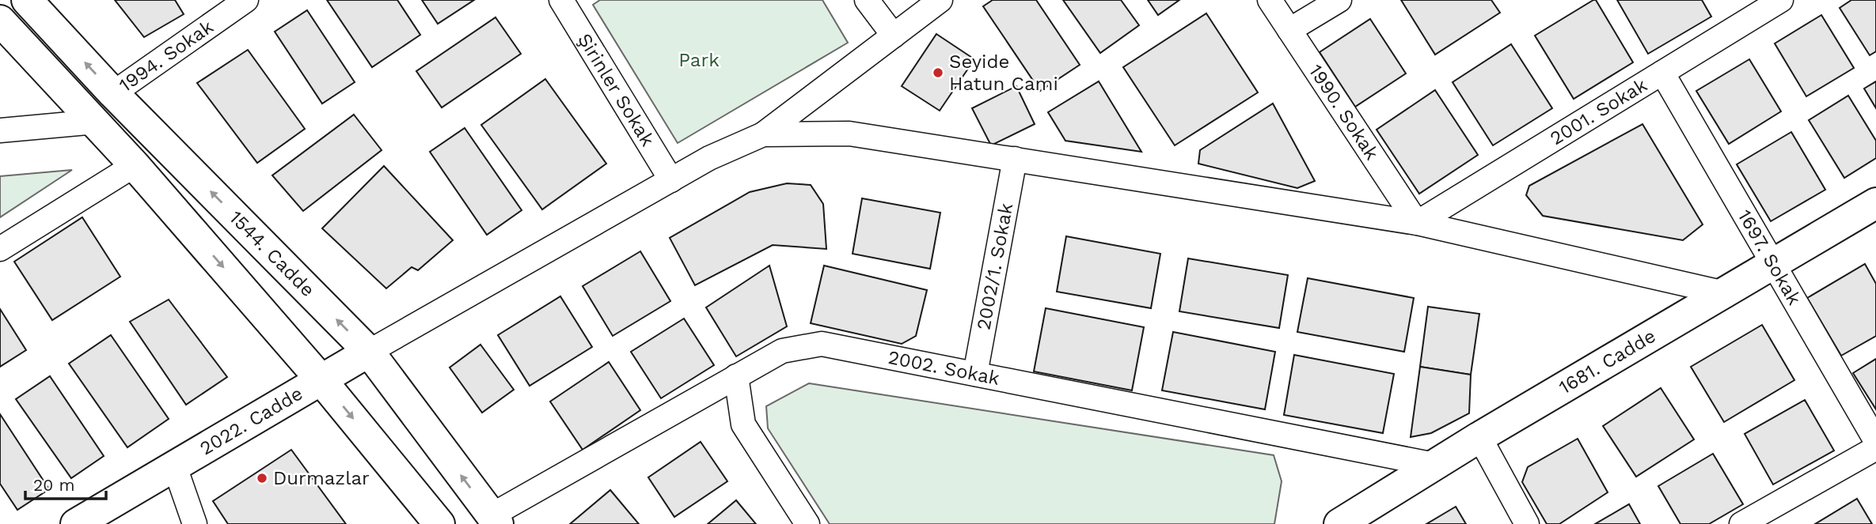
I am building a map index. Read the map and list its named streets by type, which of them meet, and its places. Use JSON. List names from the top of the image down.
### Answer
{
  "streets": {
    "main road": ["1544. Cadde", "1681. Cadde", "2022. Cadde"],
    "street": [
      "1994. Sokak",
      "Şirinler Sokak",
      "1990. Sokak",
      "2001. Sokak",
      "1697. Sokak",
      "2002/1. Sokak",
      "2002. Sokak"
    ]
  },
  "crossings": [
    ["1994. Sokak", "1544. Cadde"],
    ["1990. Sokak", "2001. Sokak"],
    ["2001. Sokak", "1697. Sokak"],
    ["1544. Cadde", "2002. Sokak"],
    ["1544. Cadde", "2022. Cadde"],
    ["1697. Sokak", "1681. Cadde"],
    ["2002/1. Sokak", "2002. Sokak"],
    ["1681. Cadde", "2002. Sokak"]
  ],
  "parks": ["Park"],
  "places": ["Seyide Hatun Cami", "Durmazlar"],
  "scale_bar": "20 m"
}
